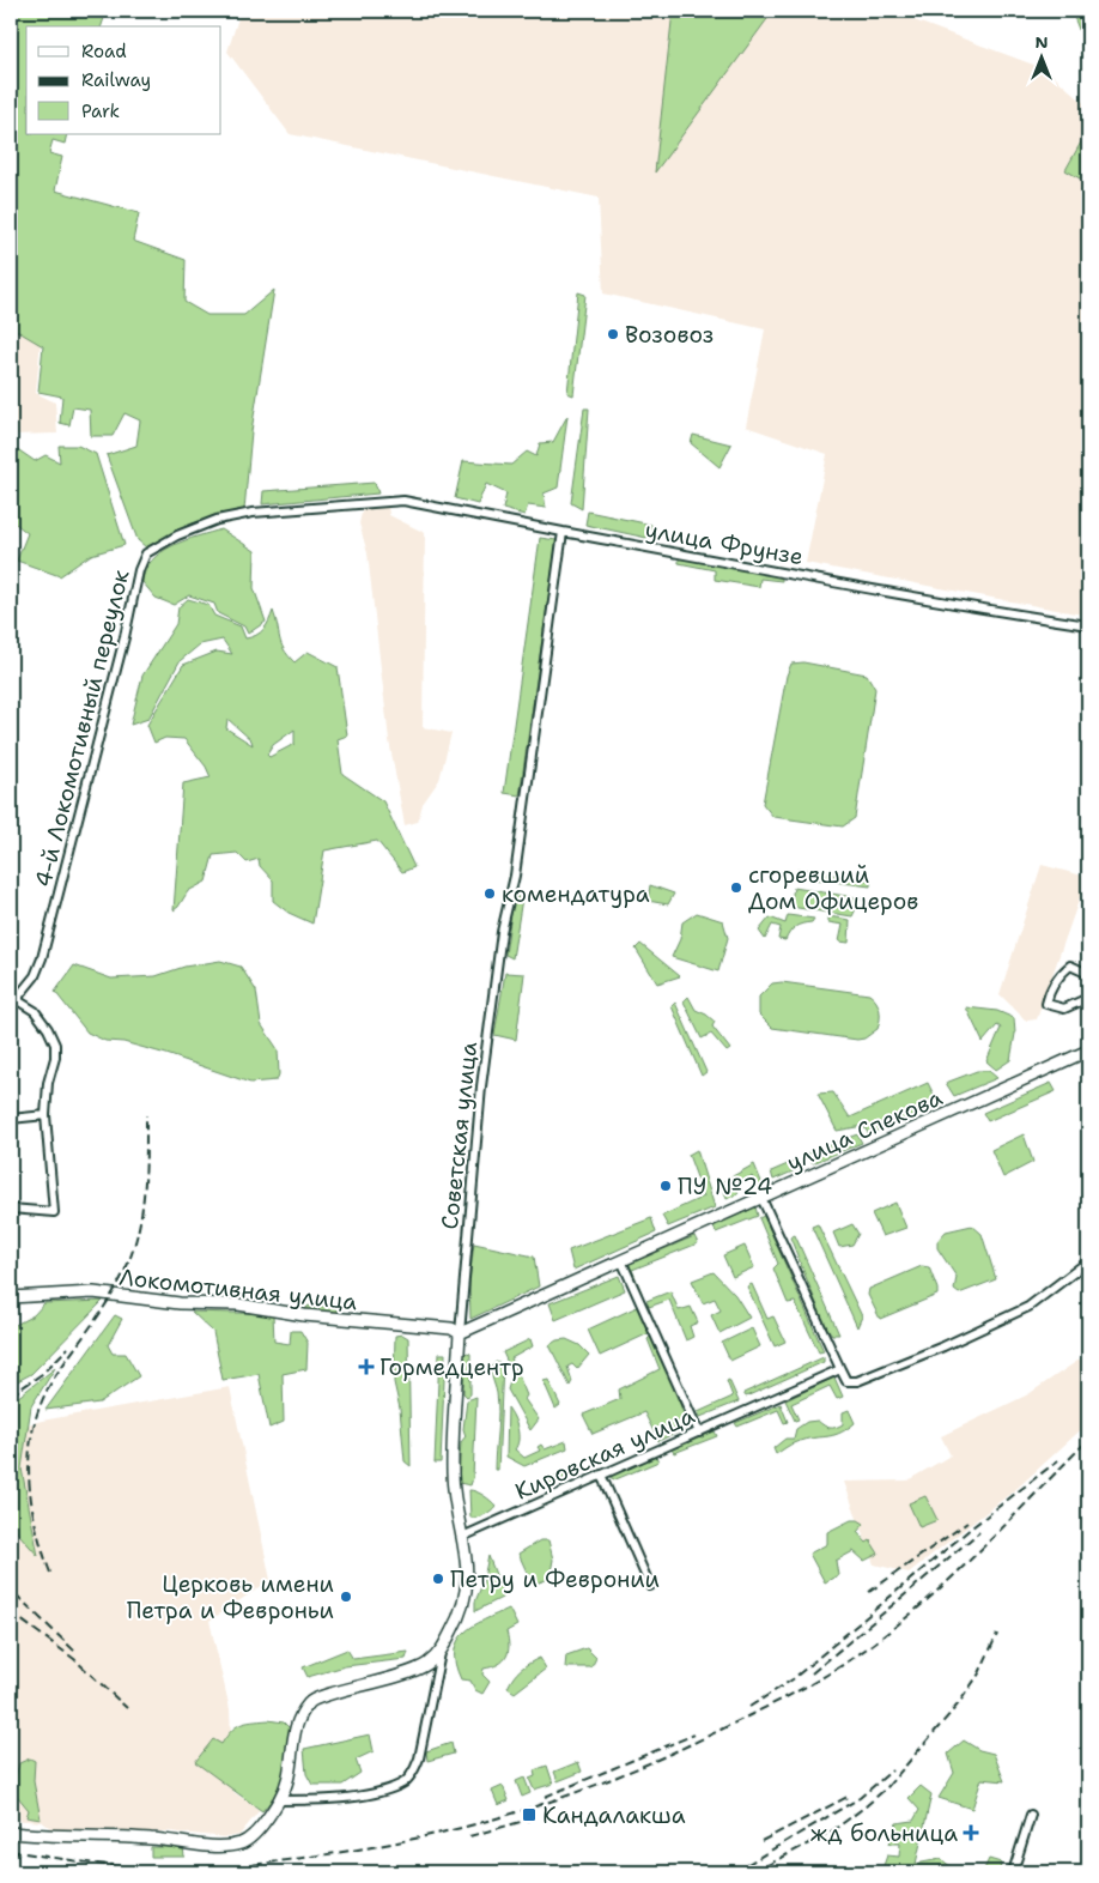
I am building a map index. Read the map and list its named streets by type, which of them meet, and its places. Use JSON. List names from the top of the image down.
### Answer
{
  "streets": {
    "main road": ["улица Спекова", "Советская улица", "Локомотивная улица"],
    "street": ["улица Фрунзе", "4-й Локомотивный переулок", "Кировская улица"]
  },
  "crossings": [
    ["улица Фрунзе", "4-й Локомотивный переулок"],
    ["улица Фрунзе", "Советская улица"],
    ["улица Спекова", "Советская улица"],
    ["улица Спекова", "Локомотивная улица"],
    ["Советская улица", "Локомотивная улица"],
    ["Советская улица", "Кировская улица"]
  ],
  "places": {
    "other": [
      "Возовоз",
      "сгоревший Дом Офицеров",
      "комендатура",
      "ПУ №24",
      "Петру и Февронии",
      "Церковь имени Петра и Февроньи"
    ],
    "health": ["Гормедцентр", "жд больница"],
    "transit": ["Кандалакша"]
  },
  "legend": ["Road", "Railway", "Park"],
  "north": "top"
}
